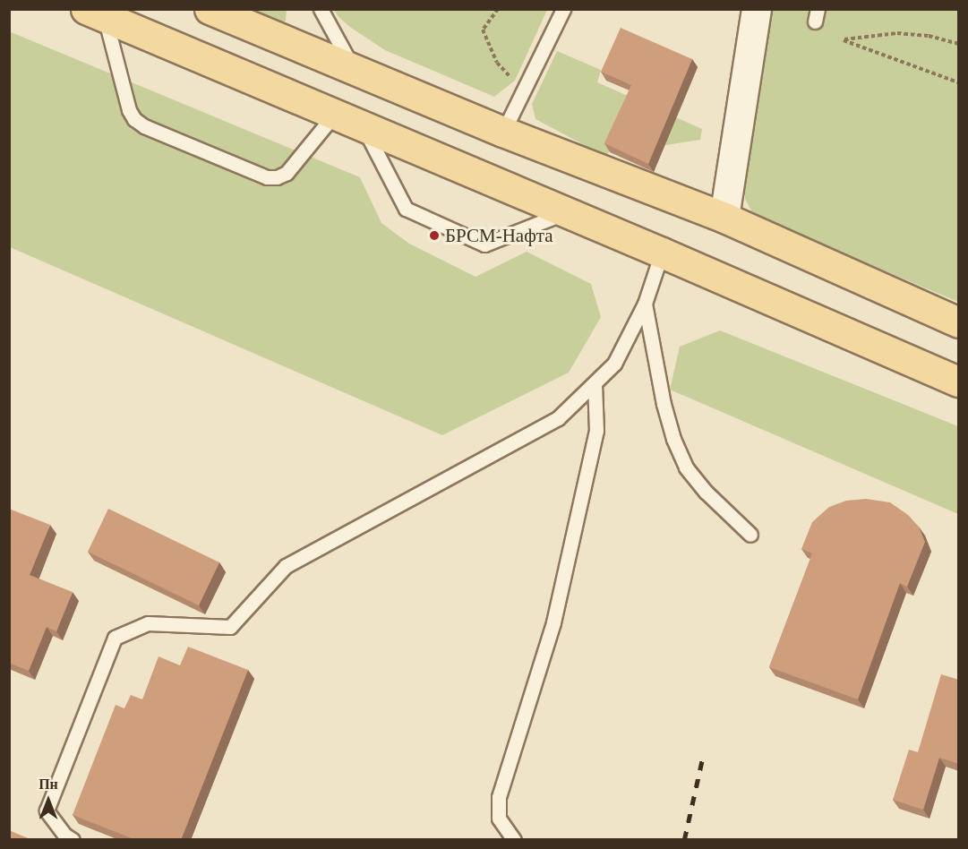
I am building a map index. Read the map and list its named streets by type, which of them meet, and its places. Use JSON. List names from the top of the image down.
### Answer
{
  "places": ["БРСМ-Нафта"],
  "north": "top"
}
